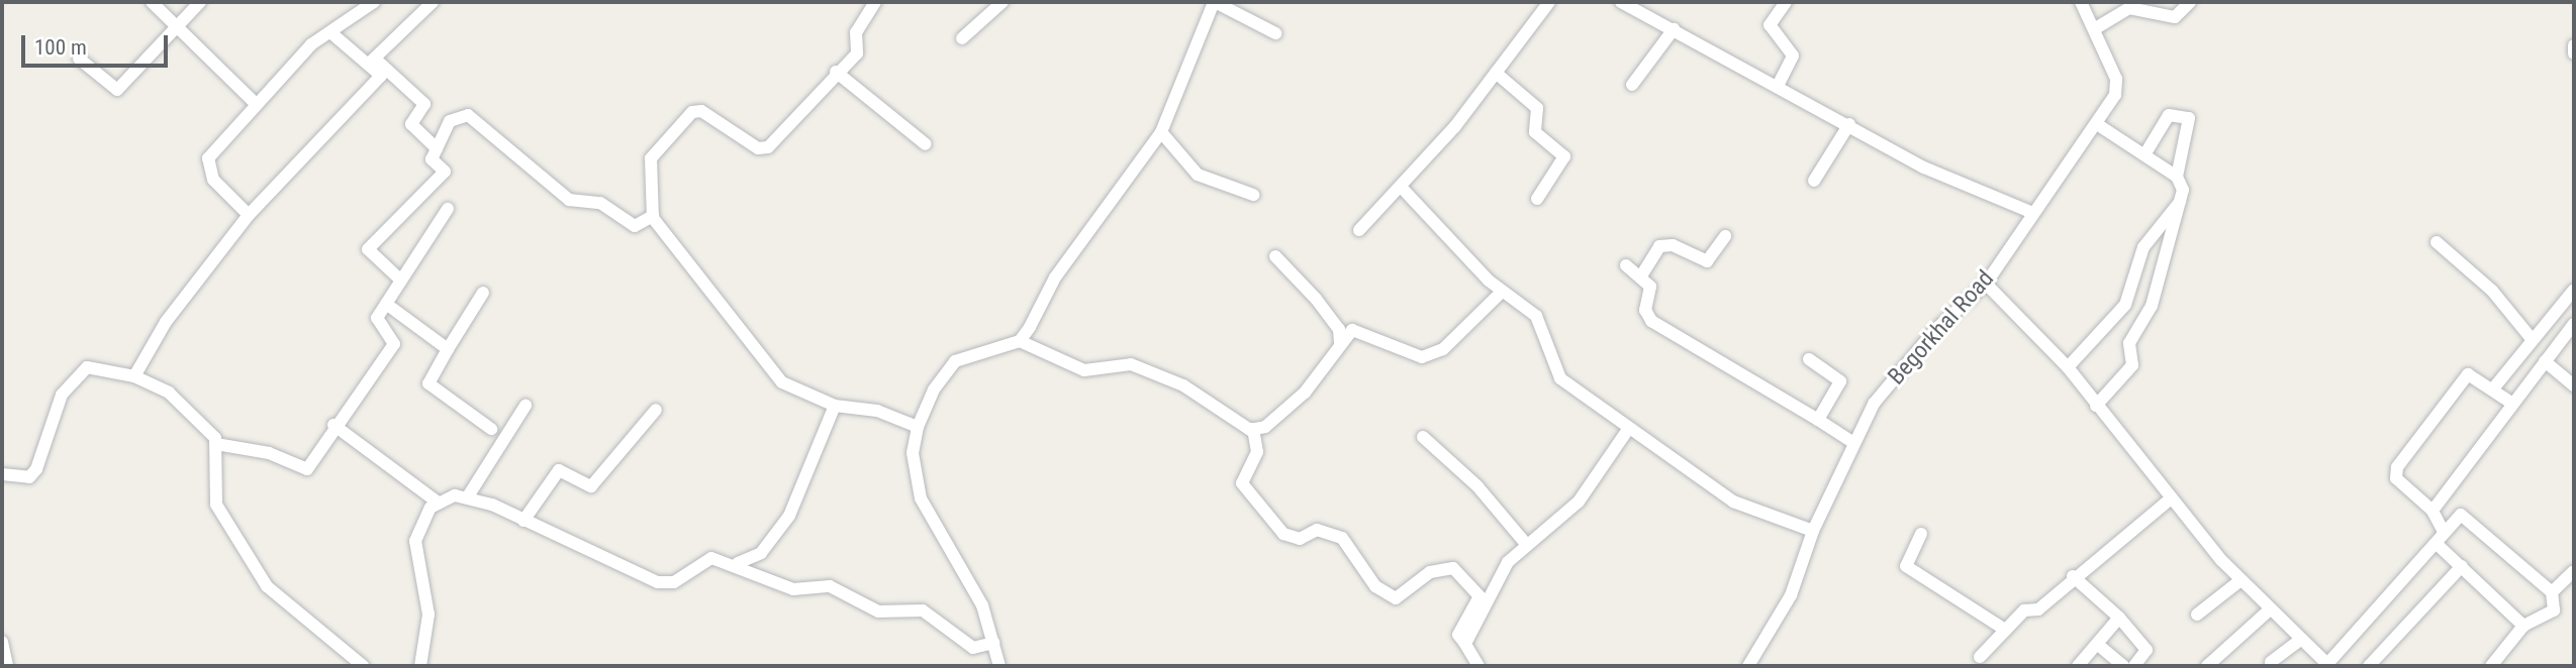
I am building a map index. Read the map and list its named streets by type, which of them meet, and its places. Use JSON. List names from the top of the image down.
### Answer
{
  "streets": {
    "street": ["Begorkhal Road"]
  },
  "scale_bar": "100 m"
}
